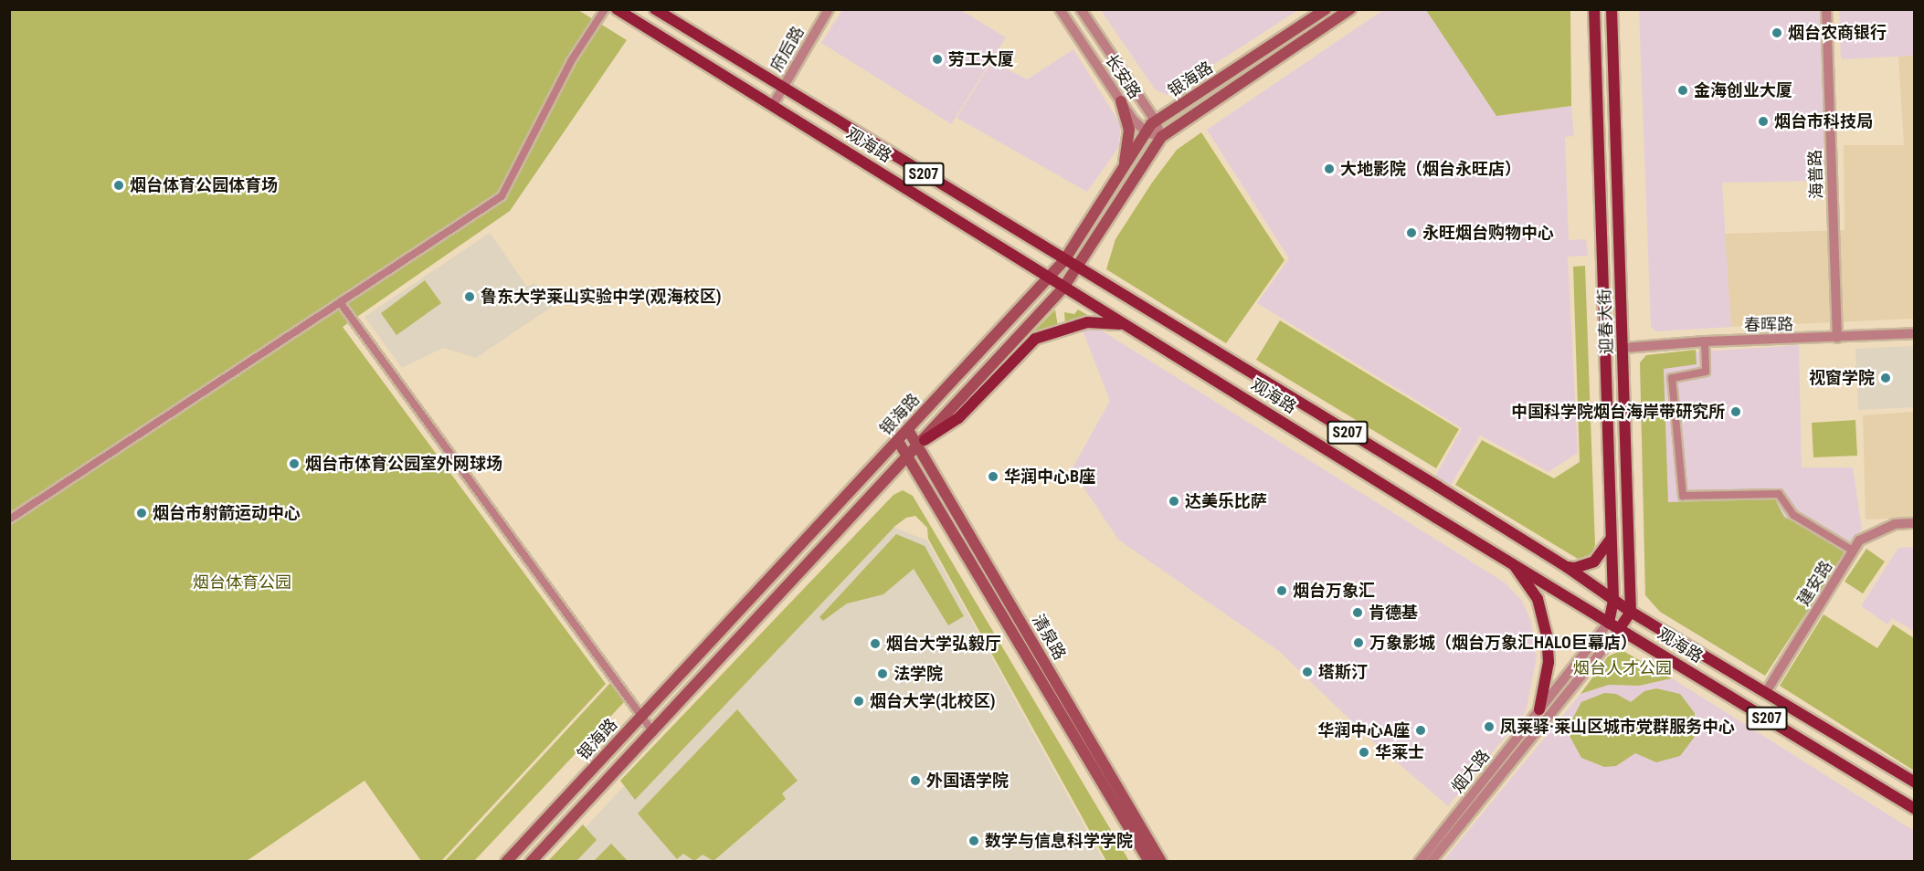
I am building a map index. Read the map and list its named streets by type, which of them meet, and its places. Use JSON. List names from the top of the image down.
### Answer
{
  "streets": {
    "main road": [
      "银海路",
      "观海路",
      "S207",
      "迎春大街",
      "清泉路"
    ],
    "street": [
      "府后路",
      "长安路",
      "海普路",
      "春晖路",
      "建安路",
      "烟大路"
    ]
  },
  "crossings": [
    ["府后路", "观海路"],
    ["长安路", "银海路"],
    ["银海路", "观海路"],
    ["银海路", "清泉路"],
    ["观海路", "迎春大街"],
    ["观海路", "建安路"],
    ["观海路", "烟大路"],
    ["海普路", "春晖路"],
    ["迎春大街", "春晖路"],
    ["迎春大街", "烟大路"]
  ],
  "parks": ["烟台体育公园", "烟台人才公园"],
  "places": [
    "烟台农商银行",
    "劳工大厦",
    "金海创业大厦",
    "烟台市科技局",
    "大地影院（烟台永旺店）",
    "烟台体育公园体育场",
    "永旺烟台购物中心",
    "鲁东大学莱山实验中学(观海校区)",
    "视窗学院",
    "中国科学院烟台海岸带研究所",
    "烟台市体育公园室外网球场",
    "华润中心B座",
    "达美乐比萨",
    "烟台市射箭运动中心",
    "烟台万象汇",
    "肯德基",
    "万象影城（烟台万象汇HALO巨幕店）",
    "烟台大学弘毅厅",
    "塔斯汀",
    "法学院",
    "烟台大学(北校区)",
    "凤莱驿·莱山区城市党群服务中心",
    "华润中心A座",
    "华莱士",
    "外国语学院",
    "数学与信息科学学院"
  ]
}
